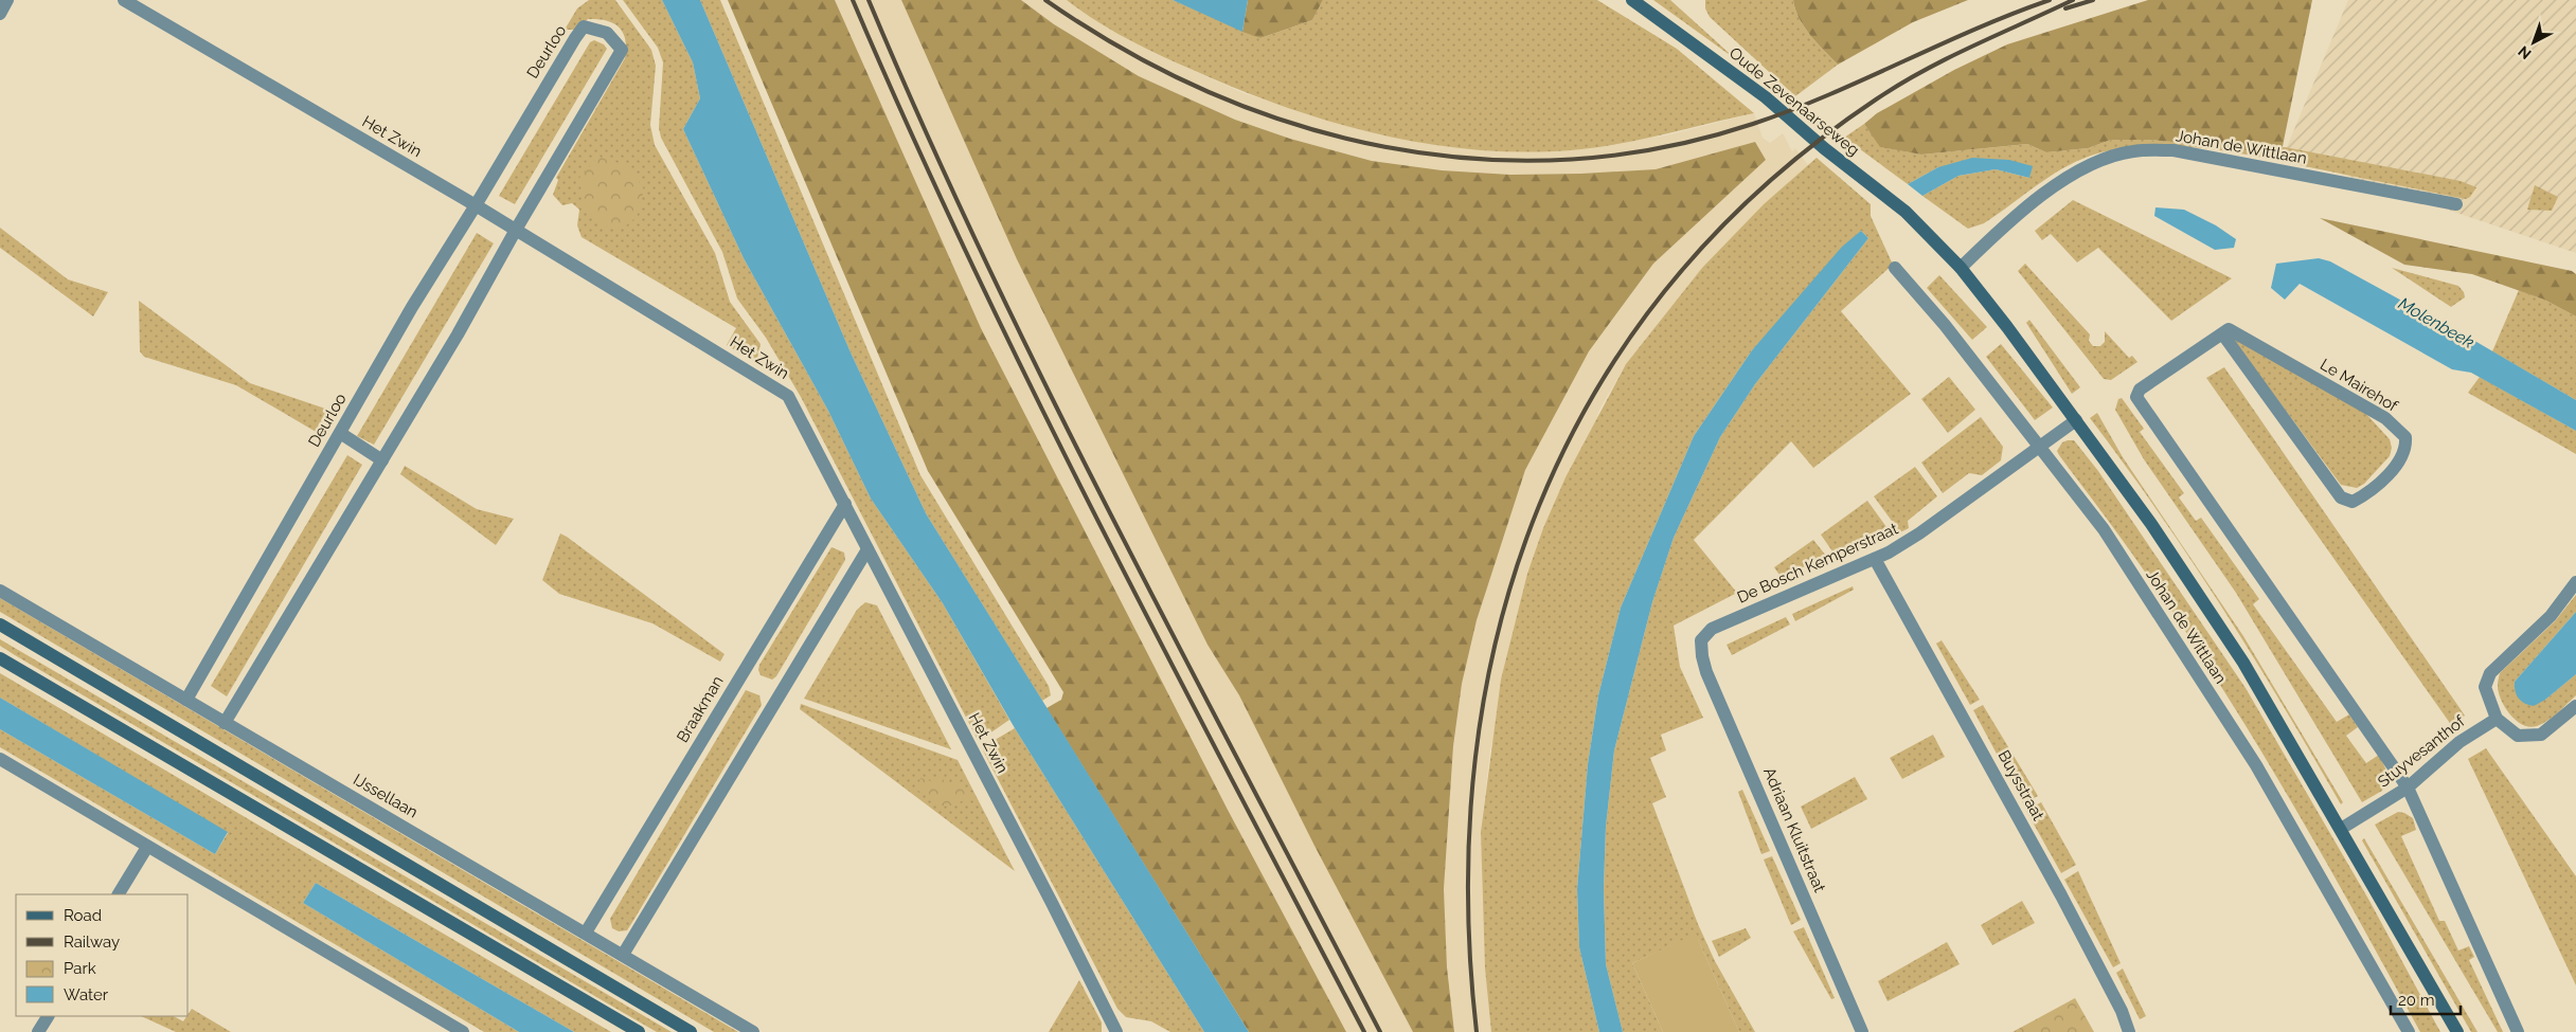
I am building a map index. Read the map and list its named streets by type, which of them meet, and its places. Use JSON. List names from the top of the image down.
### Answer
{
  "streets": {
    "main road": ["Oude Zevenaarseweg", "Johan de Wittlaan"],
    "street": [
      "Deurloo",
      "Het Zwin",
      "Le Mairehof",
      "De Bosch Kemperstraat",
      "Braakman",
      "Stuyvesanthof",
      "Buysstraat",
      "IJssellaan",
      "Adriaan Kluitstraat"
    ]
  },
  "crossings": [
    ["Deurloo", "Het Zwin"],
    ["Deurloo", "IJssellaan"],
    ["Oude Zevenaarseweg", "Johan de Wittlaan"],
    ["Het Zwin", "Braakman"],
    ["Johan de Wittlaan", "De Bosch Kemperstraat"],
    ["Johan de Wittlaan", "Stuyvesanthof"],
    ["De Bosch Kemperstraat", "Buysstraat"],
    ["De Bosch Kemperstraat", "Adriaan Kluitstraat"],
    ["Braakman", "IJssellaan"]
  ],
  "water": ["Molenbeek"],
  "legend": [
    "Road",
    "Railway",
    "Park",
    "Water"
  ],
  "scale_bar": "20 m",
  "north": "bottom left"
}
